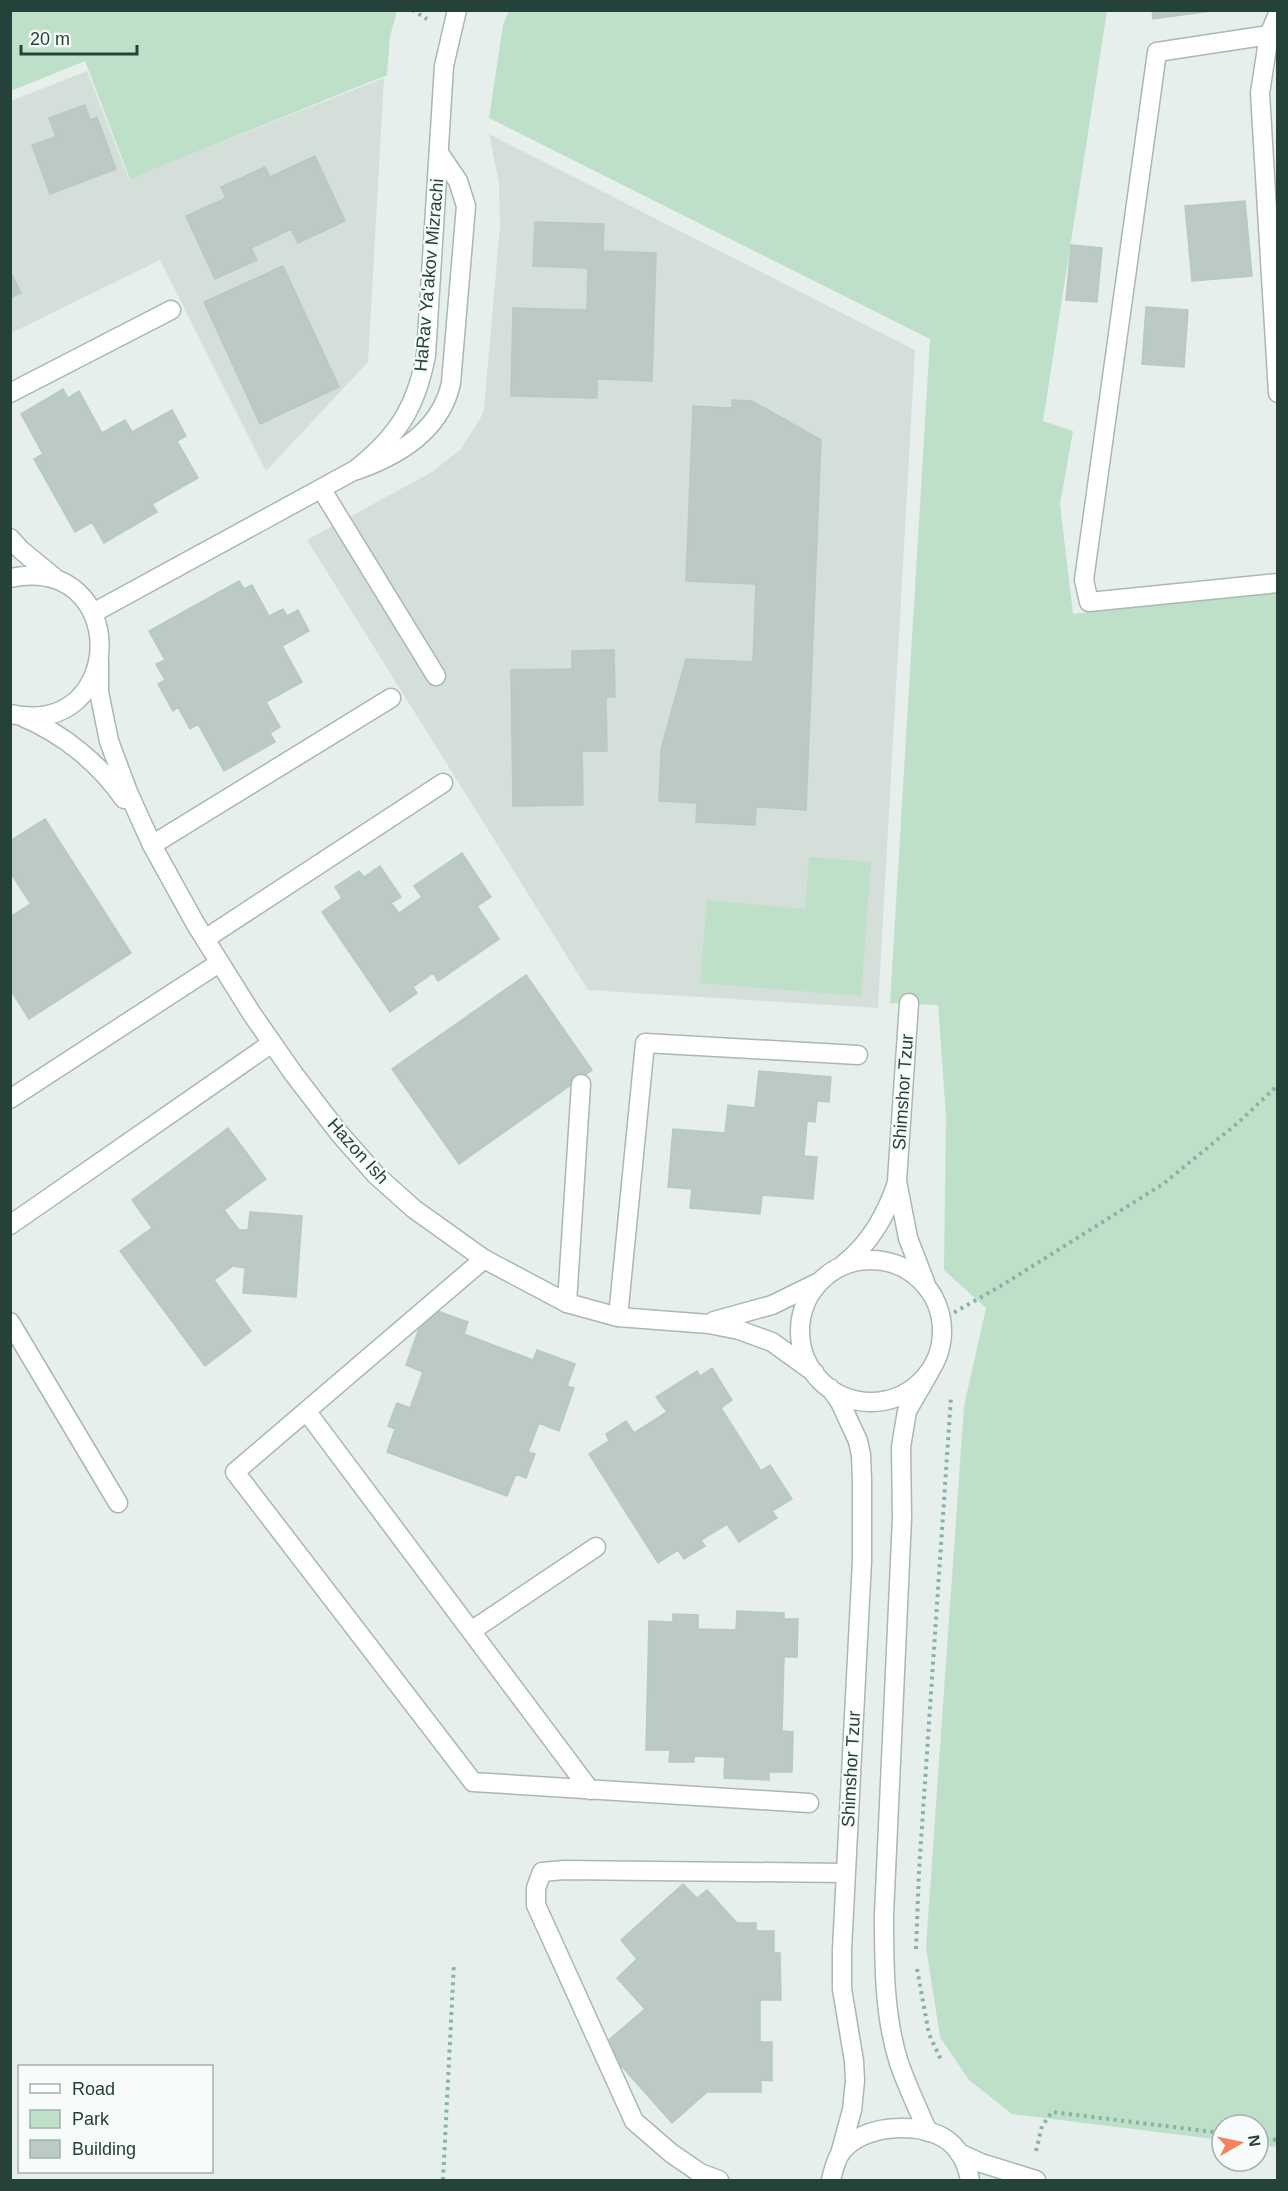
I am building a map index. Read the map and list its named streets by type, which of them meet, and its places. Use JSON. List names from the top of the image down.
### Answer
{
  "streets": {
    "street": ["HaRav Ya'akov Mizrachi", "Shimshor Tzur", "Hazon Ish"]
  },
  "crossings": [
    ["HaRav Ya'akov Mizrachi", "Hazon Ish"],
    ["Shimshor Tzur", "Hazon Ish"]
  ],
  "legend": ["Road", "Park", "Building"],
  "scale_bar": "20 m",
  "north": "right"
}
